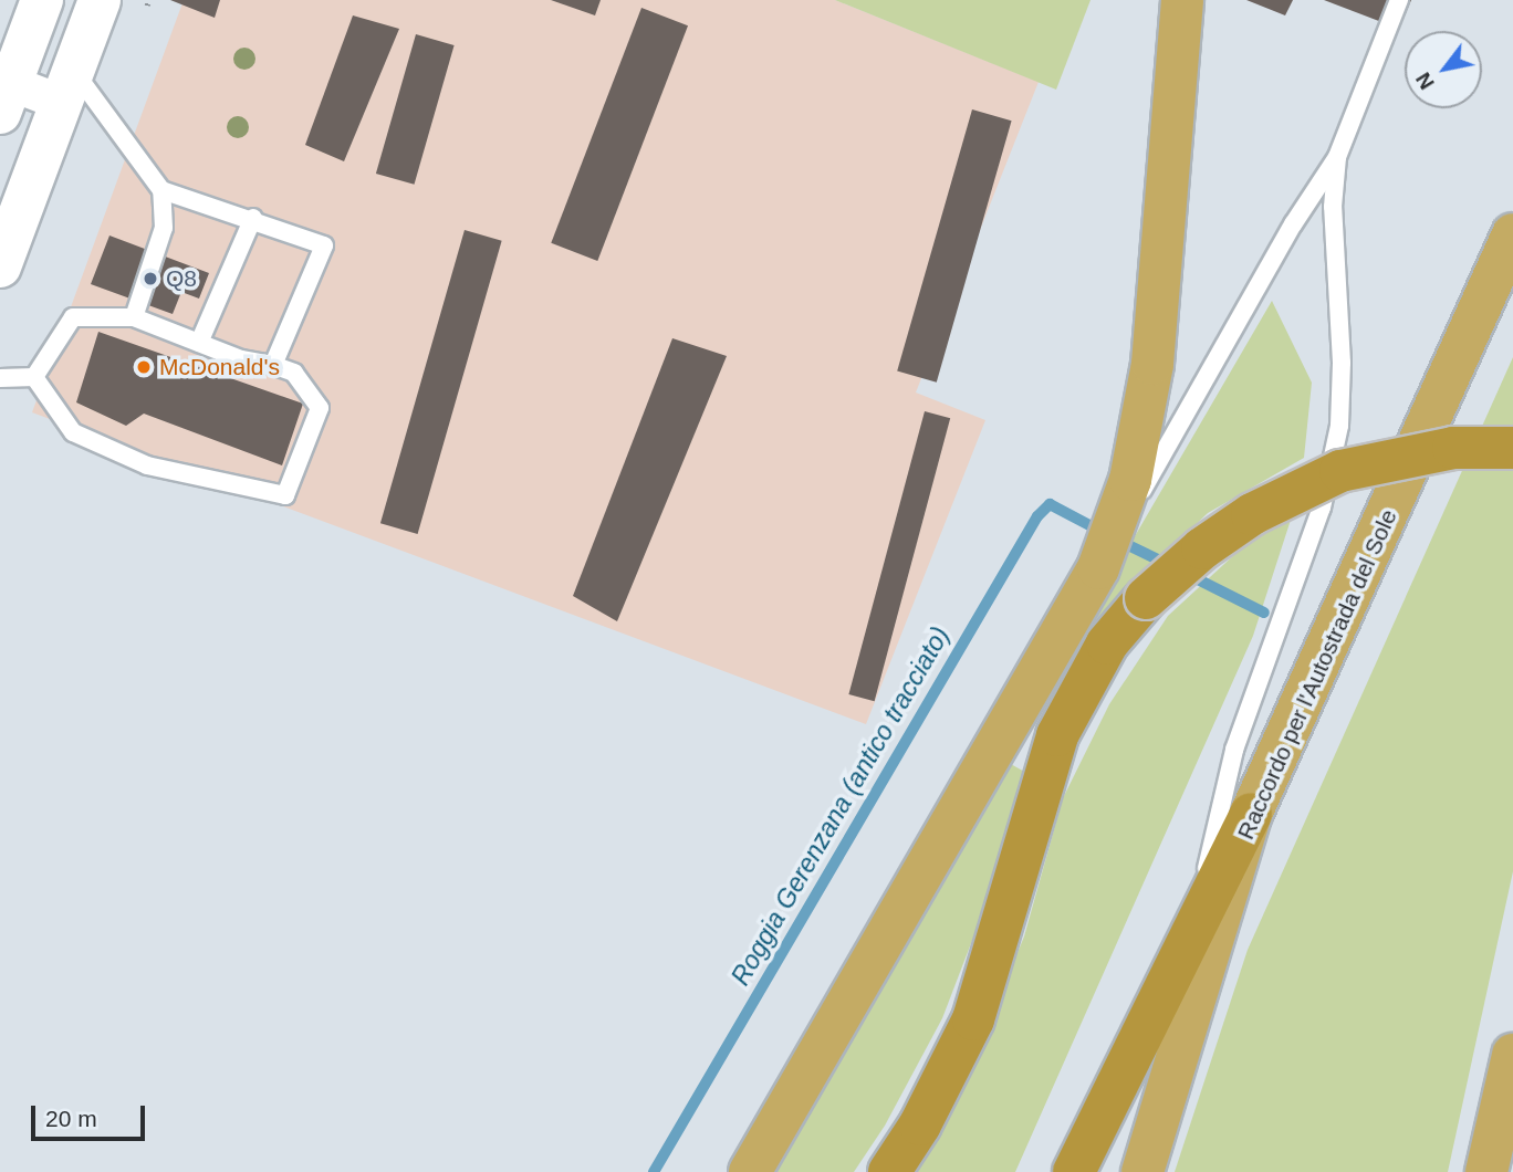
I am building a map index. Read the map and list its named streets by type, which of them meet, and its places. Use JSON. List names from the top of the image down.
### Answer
{
  "streets": {
    "highway": ["Raccordo per l'Autostrada del Sole"]
  },
  "water": ["Roggia Gerenzana (antico tracciato)"],
  "places": ["Q8", "McDonald's"],
  "scale_bar": "20 m",
  "north": "bottom left"
}
